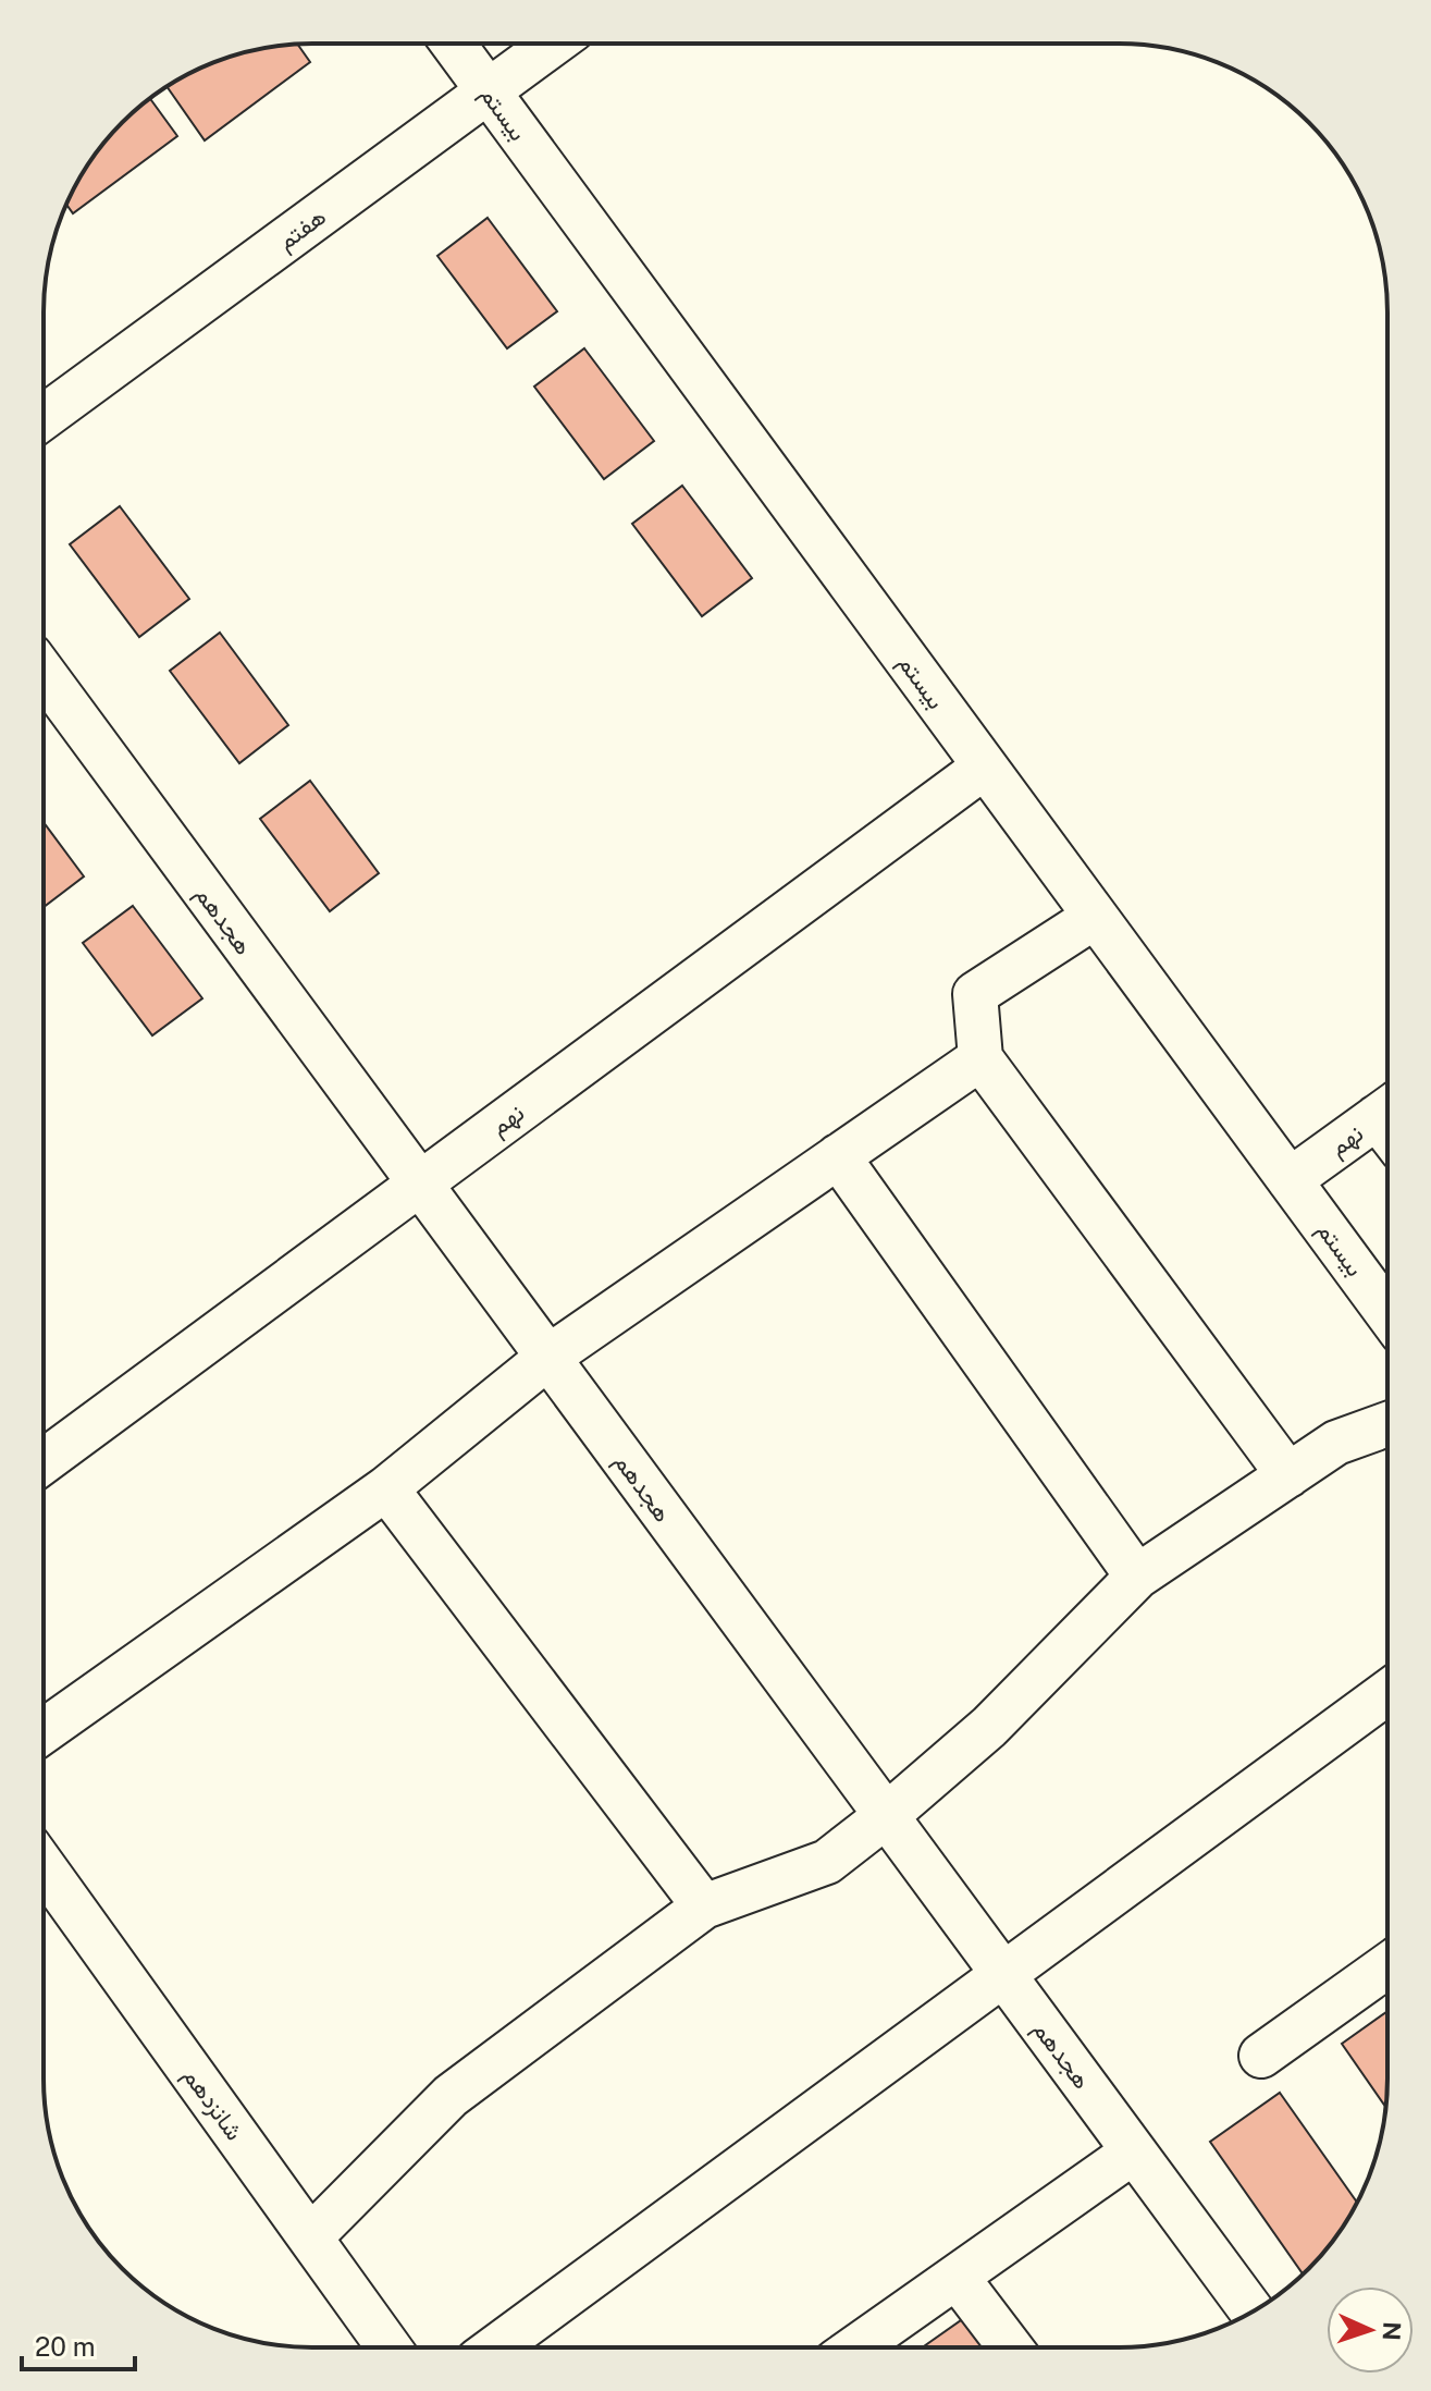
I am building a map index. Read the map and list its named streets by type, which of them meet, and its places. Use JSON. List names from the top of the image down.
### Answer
{
  "streets": {
    "street": [
      "بیستم",
      "هفتم",
      "هجدهم",
      "نهم",
      "شانزدهم"
    ]
  },
  "crossings": [
    ["بیستم", "هفتم"],
    ["بیستم", "نهم"],
    ["هجدهم", "نهم"]
  ],
  "scale_bar": "20 m",
  "north": "right"
}
